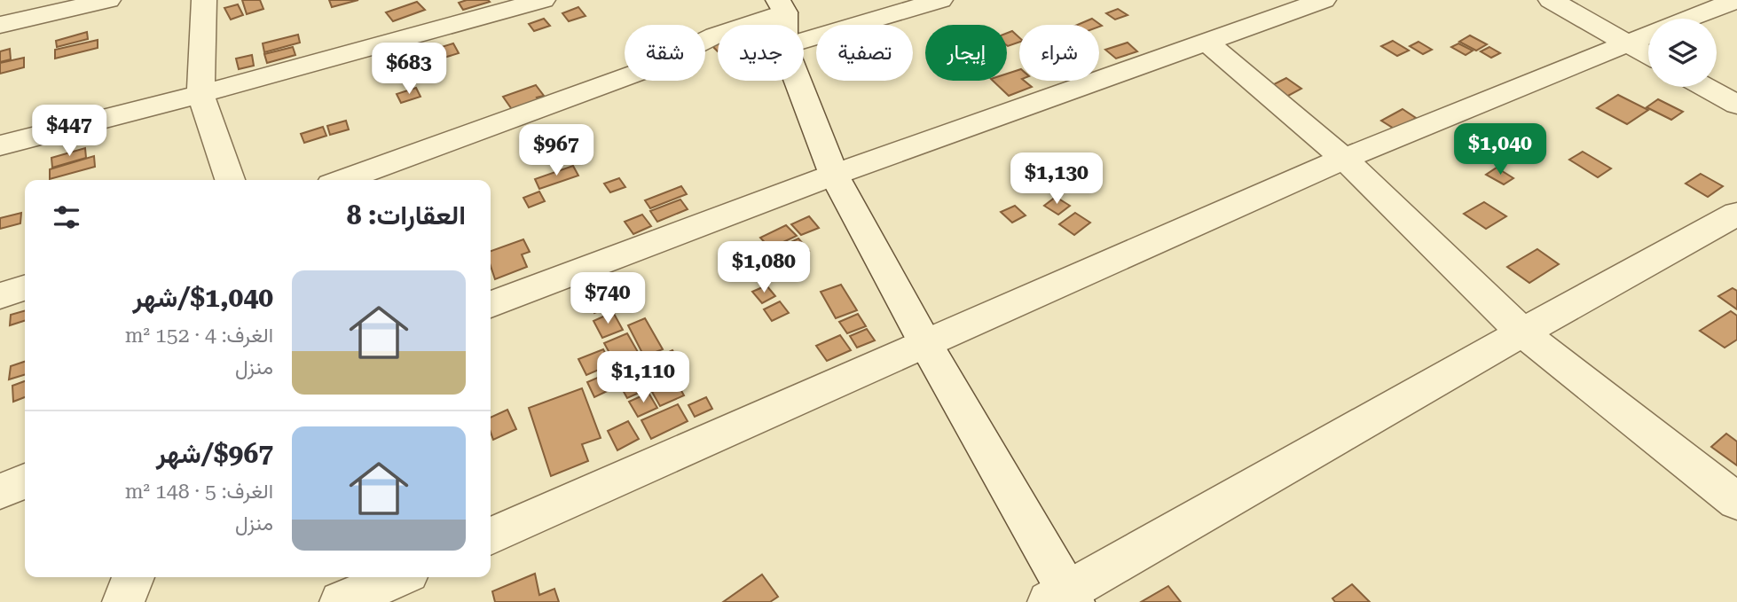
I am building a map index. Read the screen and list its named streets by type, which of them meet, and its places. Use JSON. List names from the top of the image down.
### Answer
{
  "page": {
    "chip": [
      "شراء",
      "إيجار",
      "تصفية",
      "جديد",
      "شقة"
    ],
    "price": [
      "$683",
      "$447",
      "$1,040",
      "$967",
      "$1,130",
      "$1,080",
      "$740",
      "$1,110"
    ],
    "heading": "العقارات: 8",
    "list": [
      {
        "name": "$1,040/شهر",
        "note": "الغرف: 4 · 152 m² · منزل"
      },
      {
        "name": "$967/شهر",
        "note": "الغرف: 5 · 148 m² · منزل"
      }
    ]
  }
}
